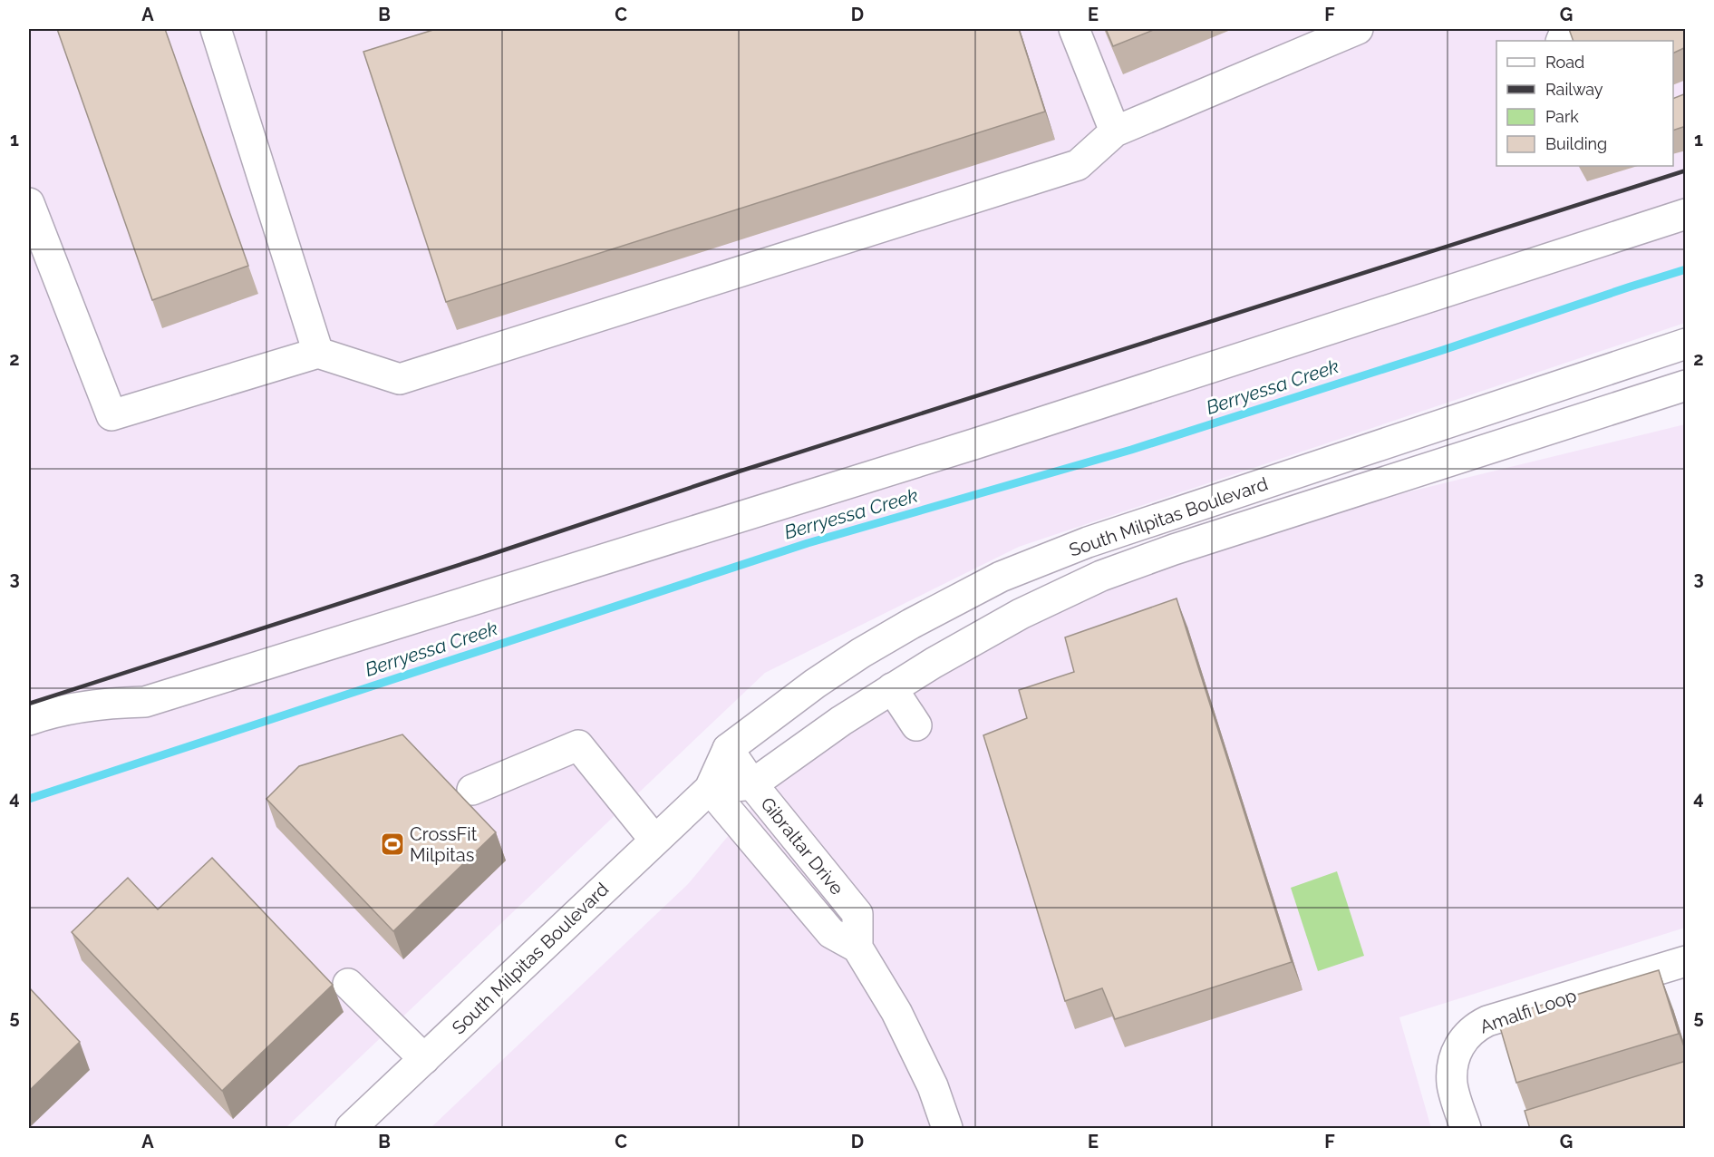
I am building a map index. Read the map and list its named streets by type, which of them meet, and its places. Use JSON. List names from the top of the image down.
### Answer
{
  "streets": {
    "main road": ["South Milpitas Boulevard", "Gibraltar Drive", "Amalfi Loop"]
  },
  "crossings": [
    ["South Milpitas Boulevard", "Gibraltar Drive"]
  ],
  "water": ["Berryessa Creek"],
  "places": {
    "sports": ["CrossFit Milpitas"]
  },
  "legend": [
    "Road",
    "Railway",
    "Park",
    "Building"
  ],
  "grid": {
    "columns": [
      "A",
      "B",
      "C",
      "D",
      "E",
      "F",
      "G"
    ],
    "rows": [
      "1",
      "2",
      "3",
      "4",
      "5"
    ]
  }
}
